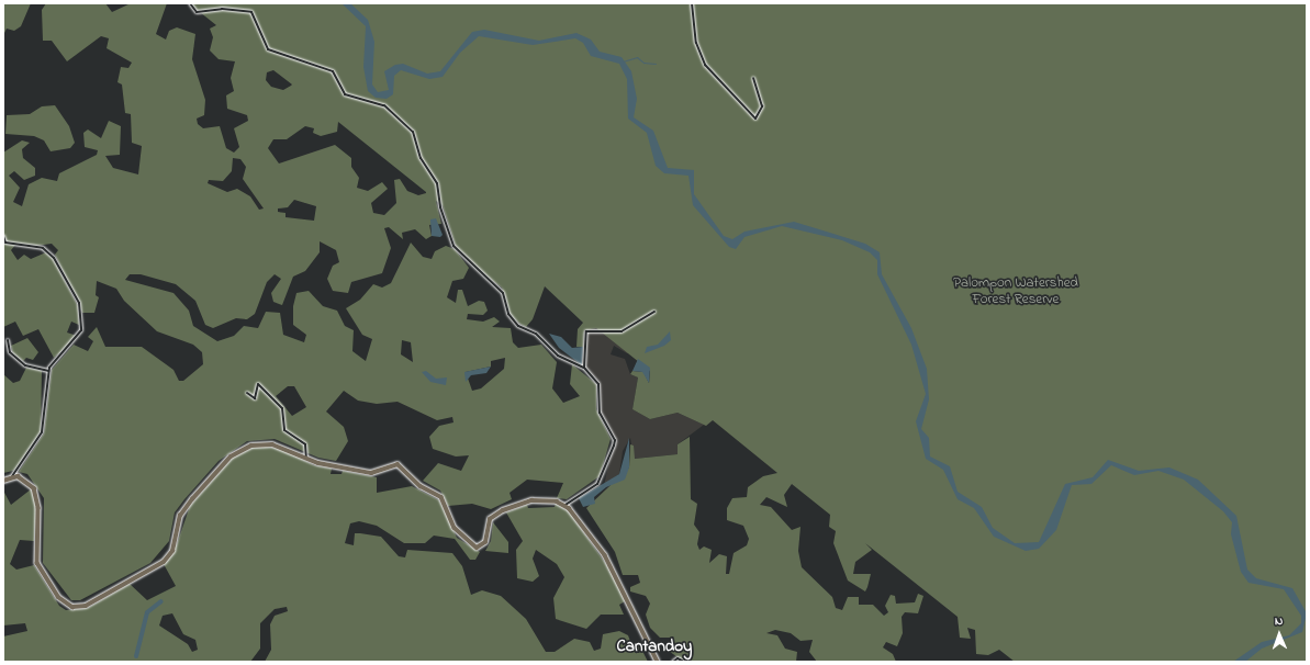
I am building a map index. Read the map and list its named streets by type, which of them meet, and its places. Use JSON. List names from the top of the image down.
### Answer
{
  "districts": ["Cantandoy"],
  "parks": ["Palompon Watershed Forest Reserve"],
  "north": "top"
}
